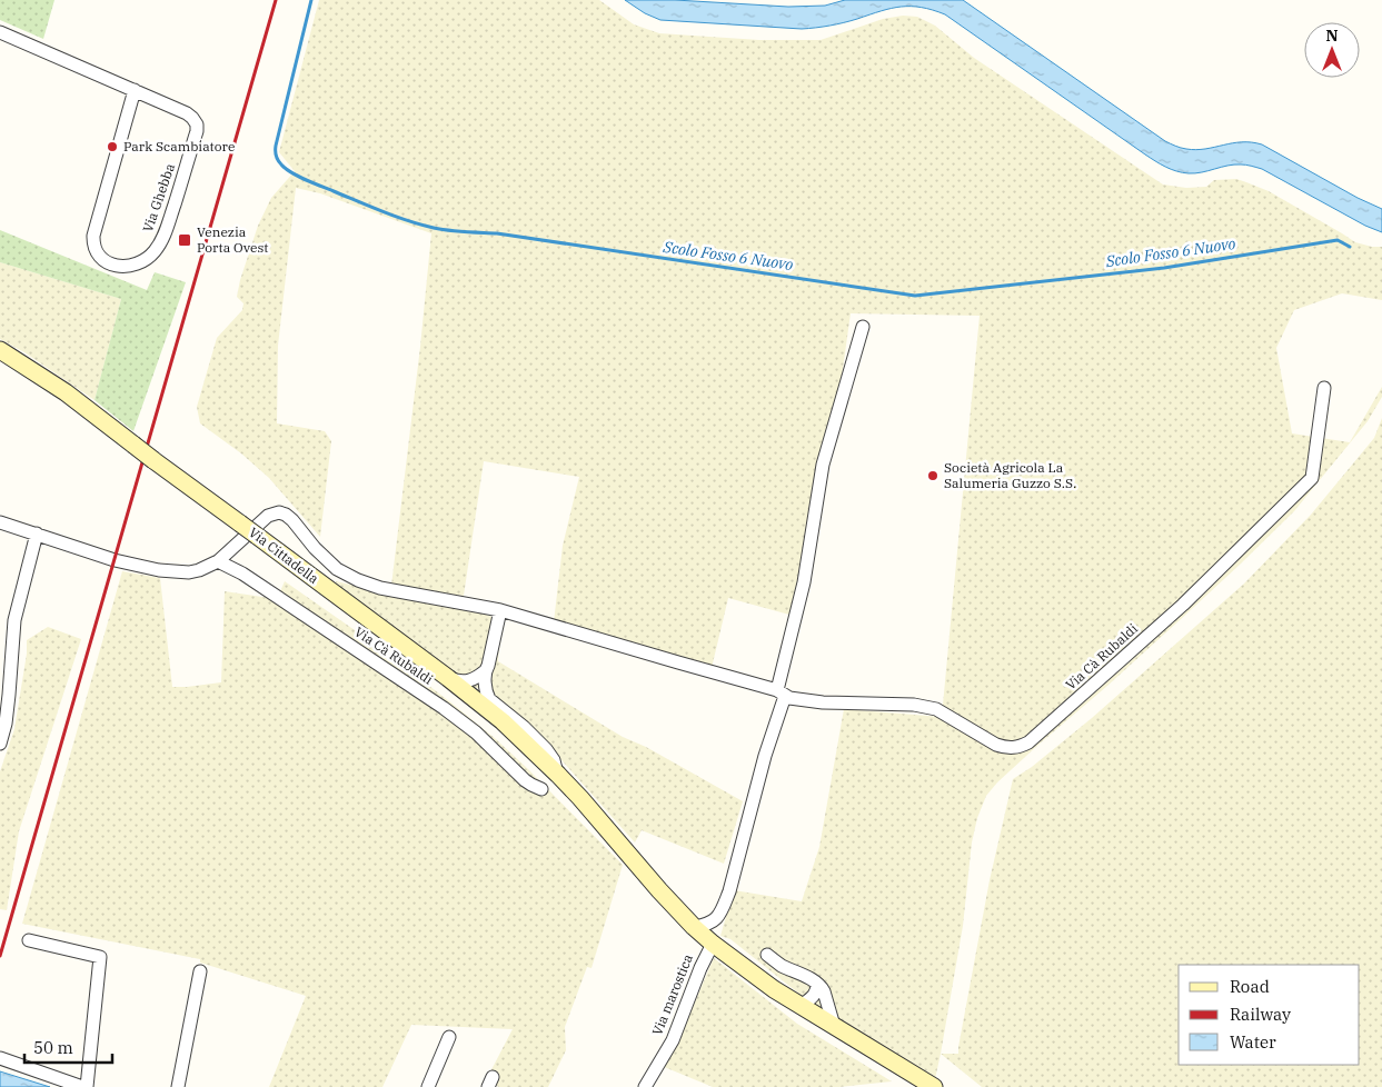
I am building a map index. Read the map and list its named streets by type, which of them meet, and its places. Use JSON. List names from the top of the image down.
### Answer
{
  "streets": {
    "main road": ["Via Cittadella"],
    "street": ["Via Ghebba", "Via Cà Rubaldi", "Via marostica"]
  },
  "crossings": [
    ["Via Cittadella", "Via Cà Rubaldi"],
    ["Via Cittadella", "Via marostica"]
  ],
  "water": ["Scolo Fosso 6 Nuovo"],
  "places": {
    "other": ["Park Scambiatore", "Società Agricola La Salumeria Guzzo S.S."],
    "transit": ["Venezia Porta Ovest"]
  },
  "legend": ["Road", "Railway", "Water"],
  "scale_bar": "50 m",
  "north": "top"
}
